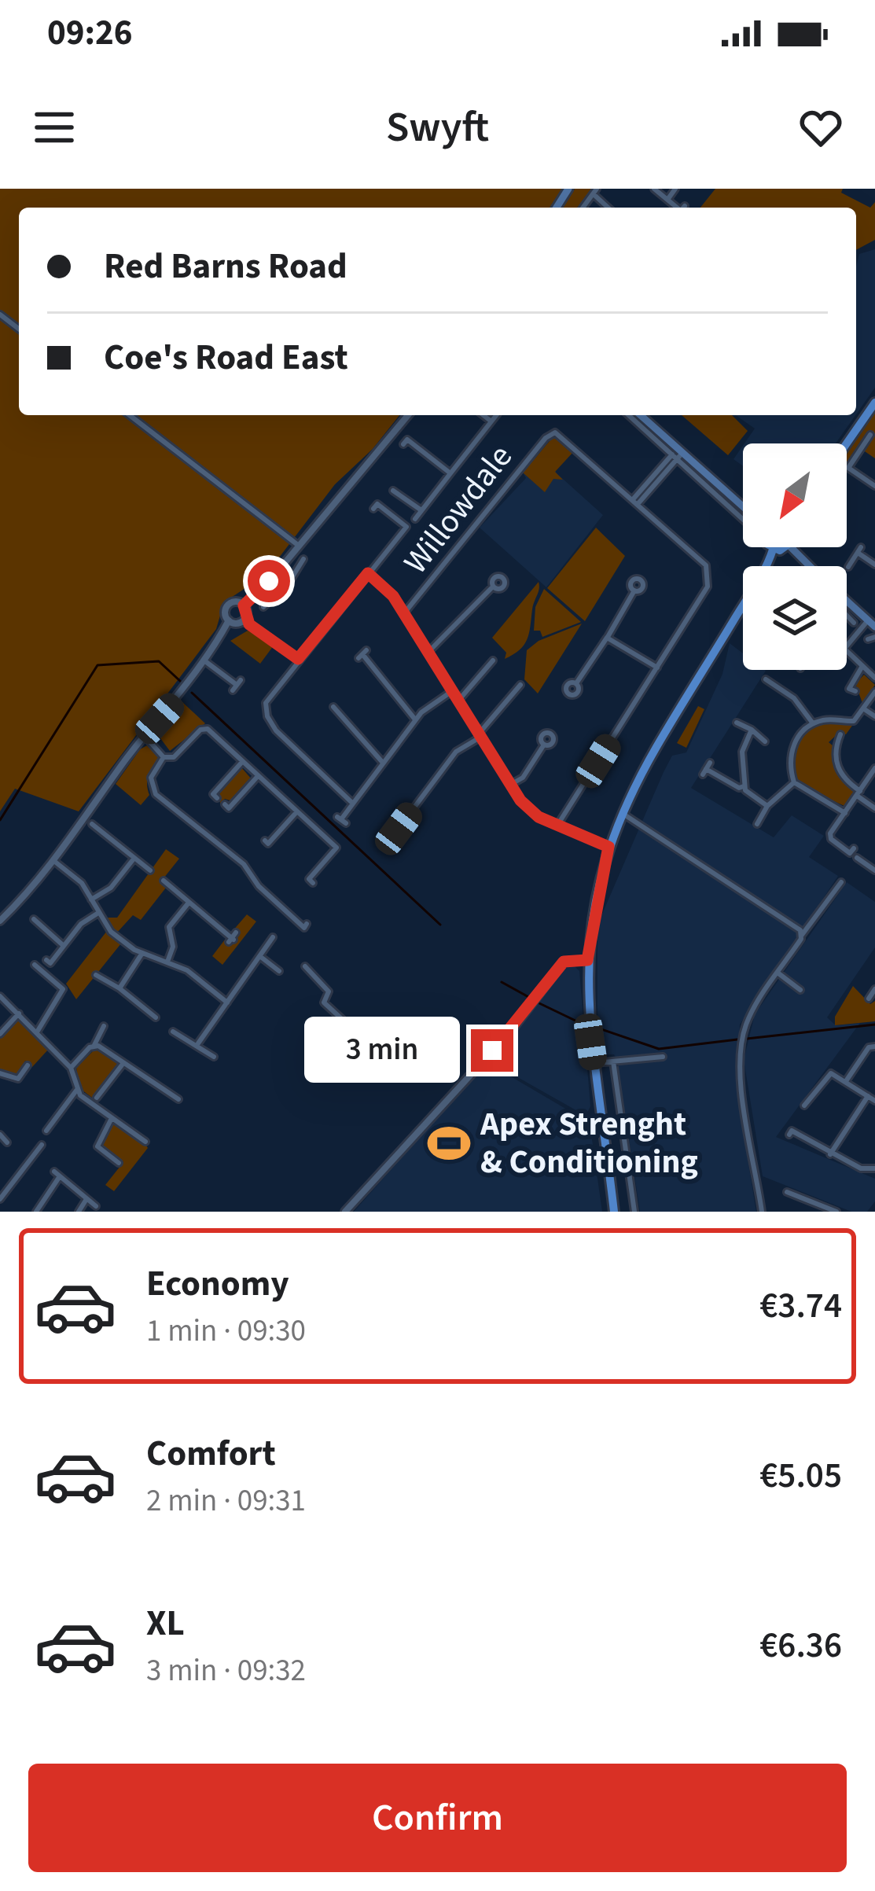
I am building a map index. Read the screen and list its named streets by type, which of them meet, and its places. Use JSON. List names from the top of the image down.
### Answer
{
  "streets": {
    "street": ["Willowdale"]
  },
  "places": {
    "sports": ["Apex Strenght & Conditioning"]
  },
  "north": "bottom left",
  "page": {
    "status": "09:26",
    "header": "Swyft",
    "banner": ["Red Barns Road", "Coe's Road East"],
    "bubble": "3 min",
    "list": [
      {
        "name": "Economy",
        "note": "1 min · 09:30",
        "value": "€3.74"
      },
      {
        "name": "Comfort",
        "note": "2 min · 09:31",
        "value": "€5.05"
      },
      {
        "name": "XL",
        "note": "3 min · 09:32",
        "value": "€6.36"
      }
    ],
    "buttons": "Confirm"
  }
}
